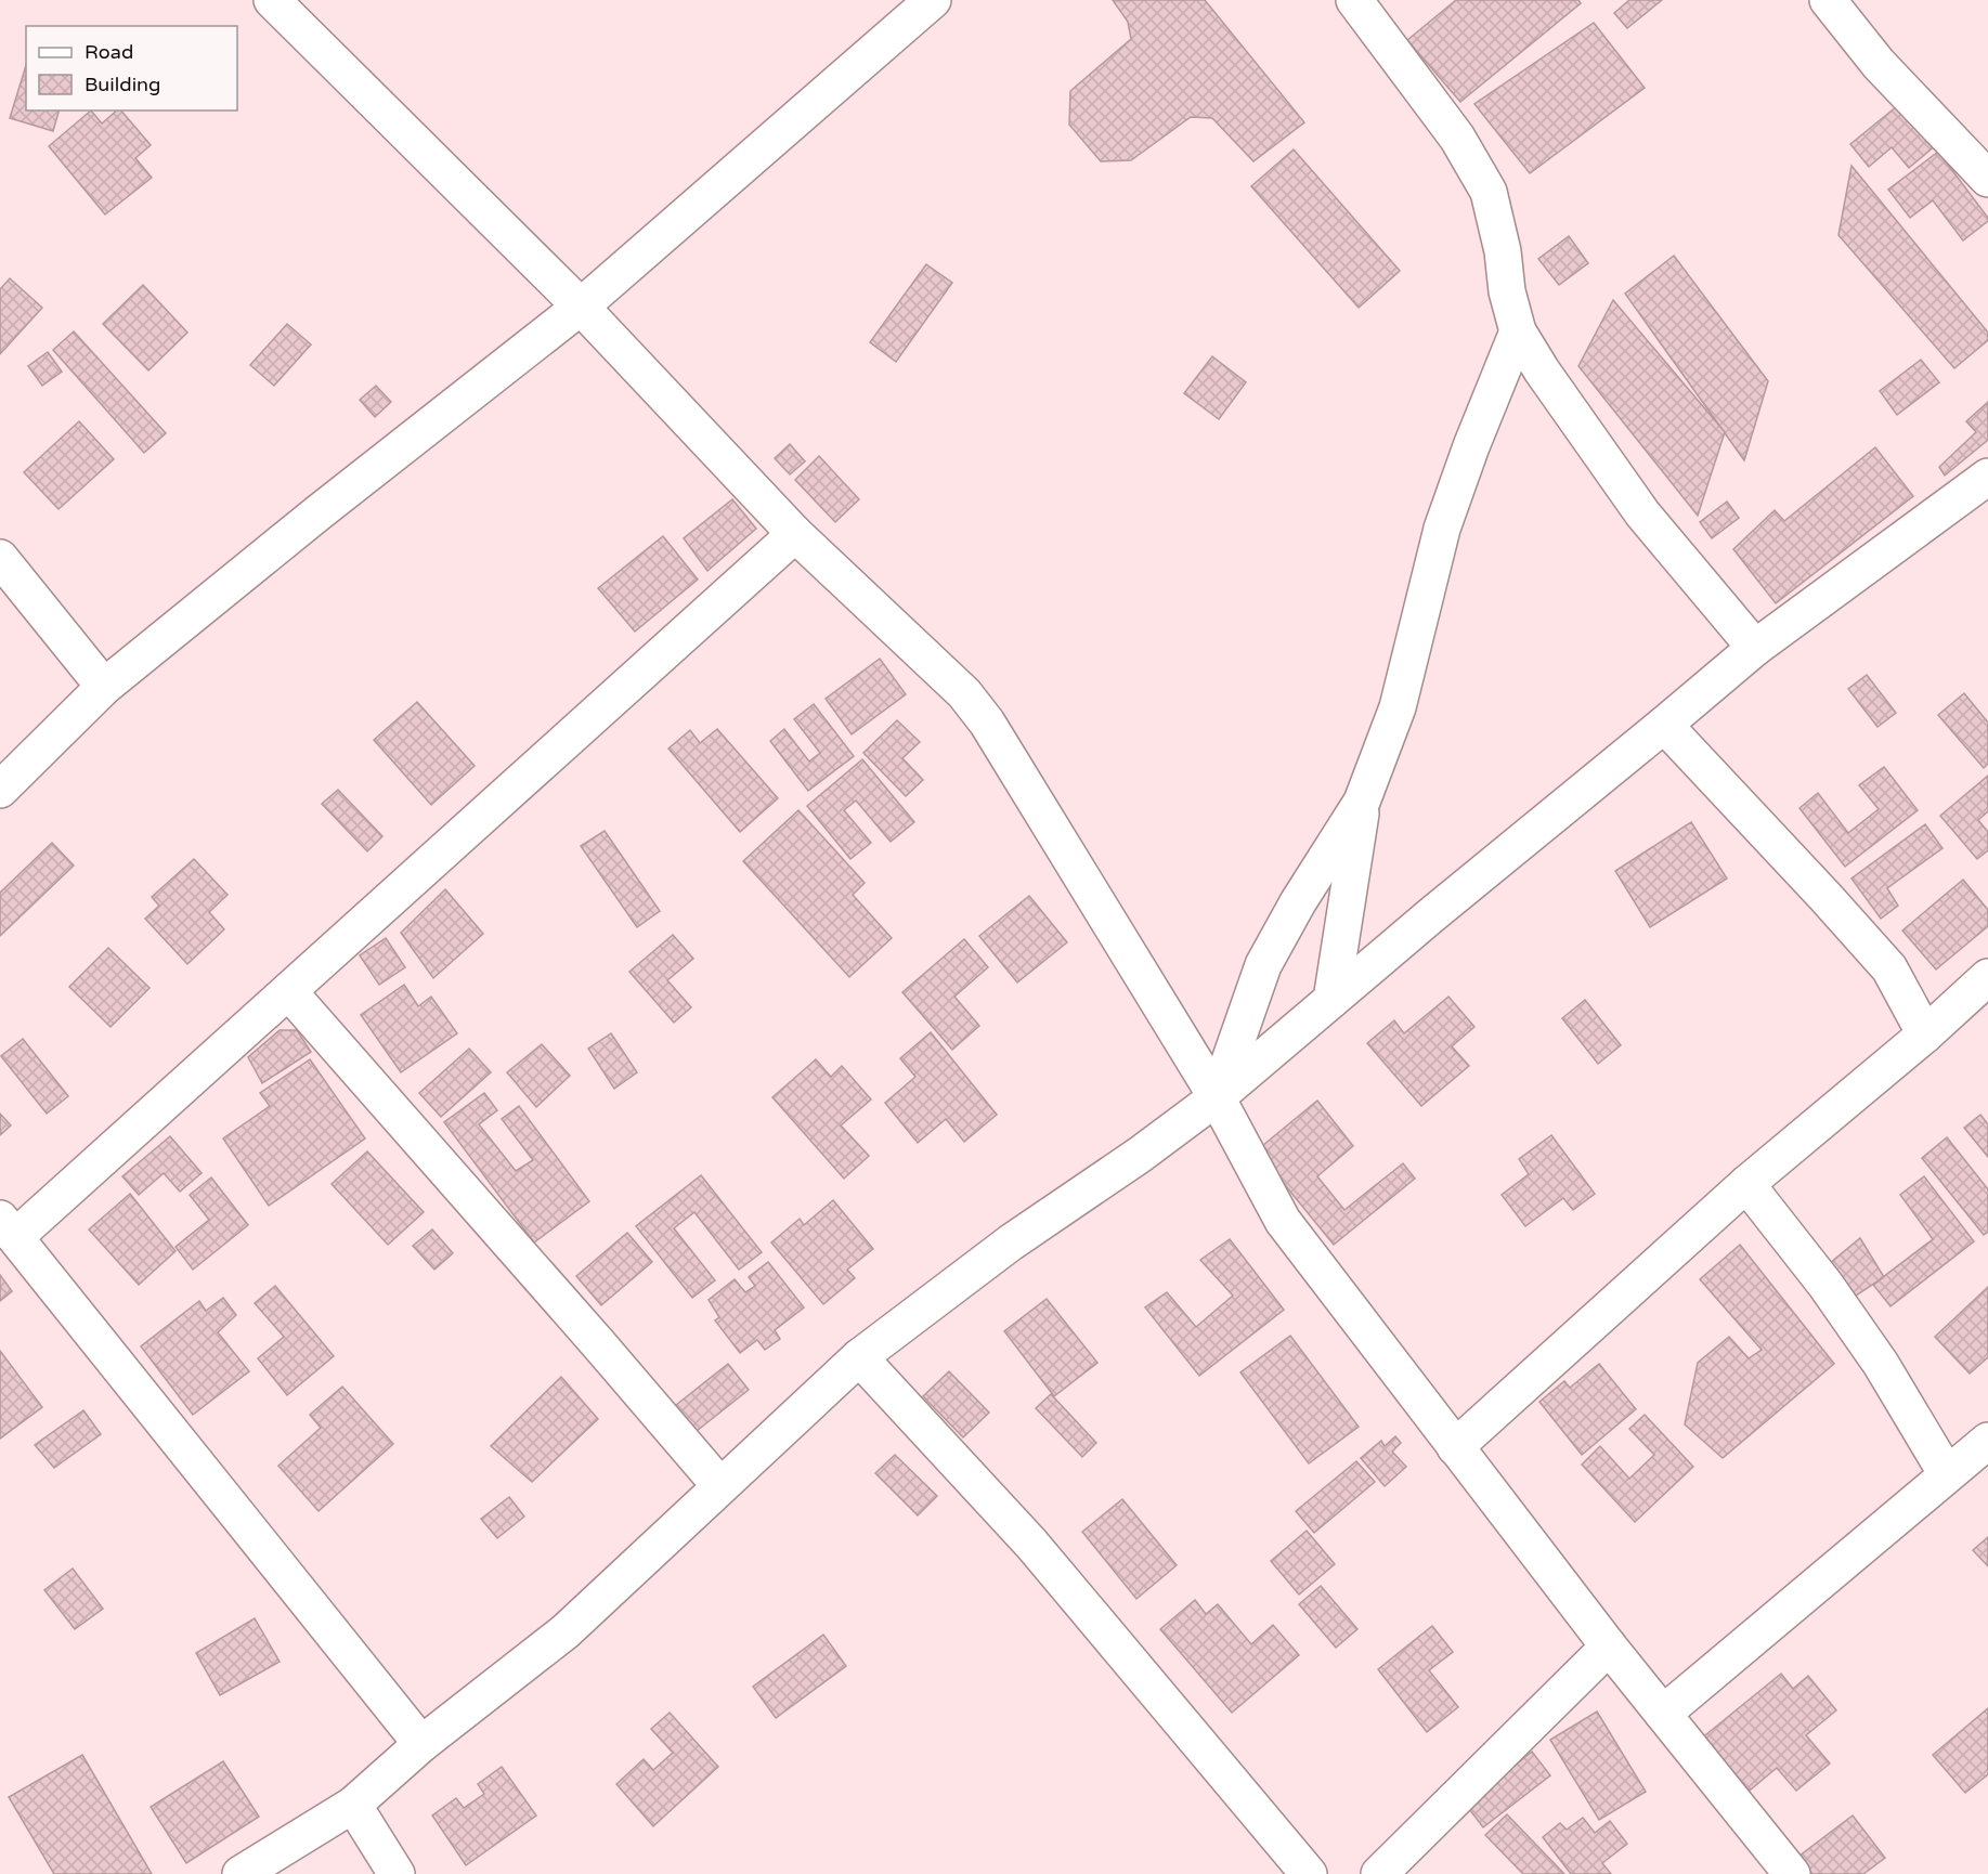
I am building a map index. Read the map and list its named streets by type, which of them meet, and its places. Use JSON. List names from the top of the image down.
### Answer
{
  "legend": ["Road", "Building"]
}
